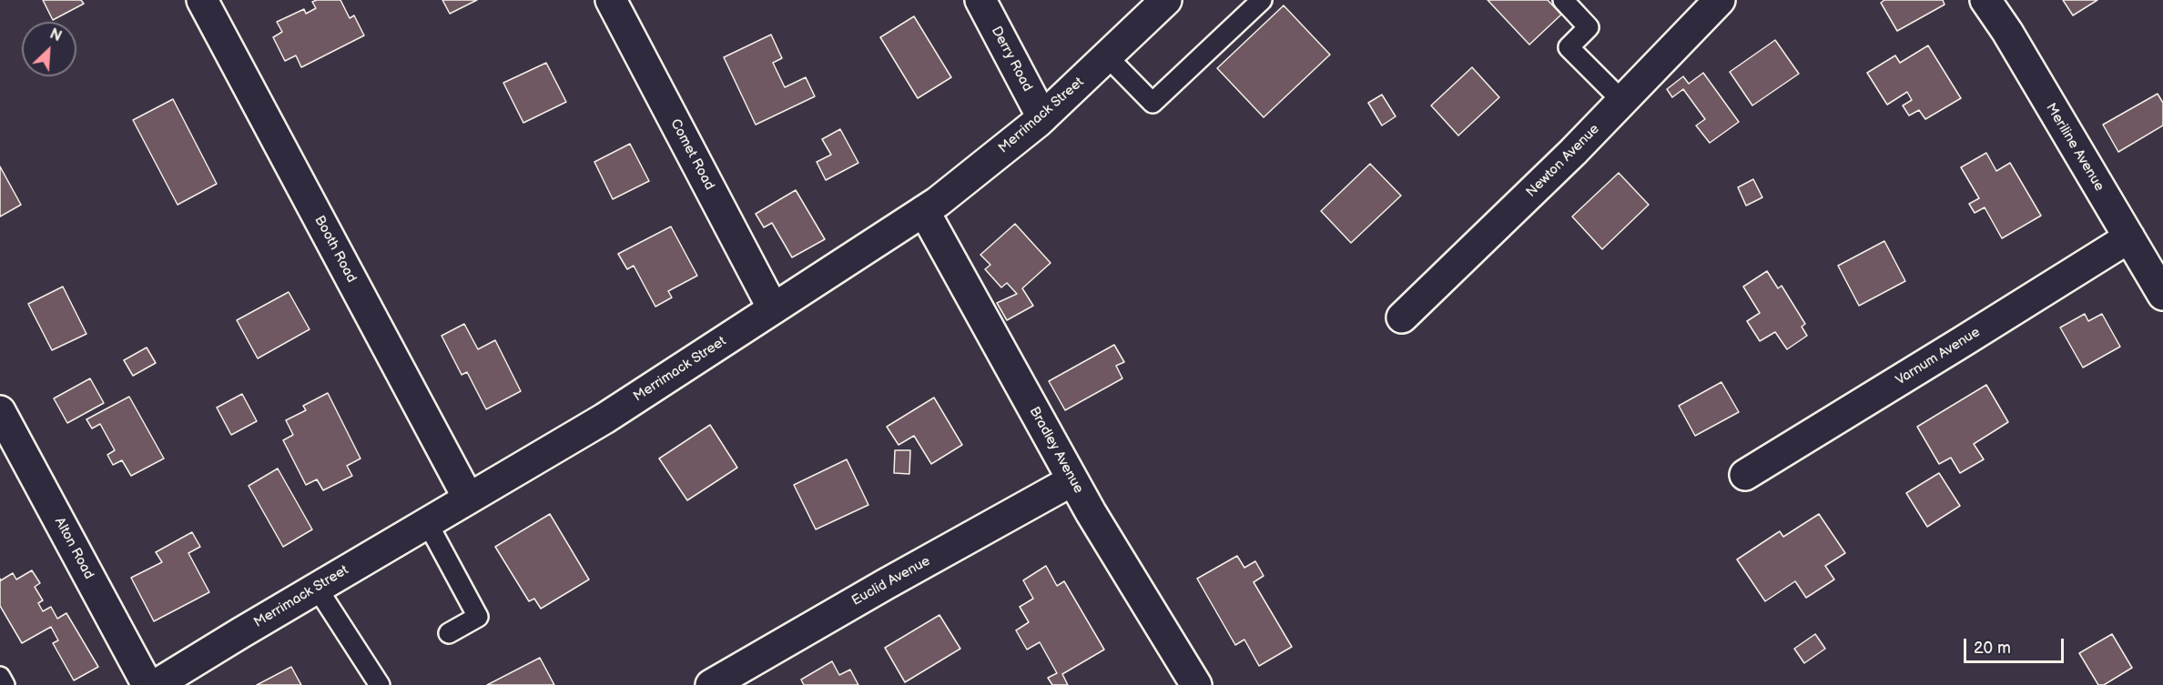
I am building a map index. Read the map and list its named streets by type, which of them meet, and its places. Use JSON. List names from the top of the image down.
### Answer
{
  "streets": {
    "street": [
      "Derry Road",
      "Merrimack Street",
      "Meriline Avenue",
      "Comet Road",
      "Newton Avenue",
      "Booth Road",
      "Varnum Avenue",
      "Bradley Avenue",
      "Alton Road",
      "Euclid Avenue"
    ]
  },
  "crossings": [
    ["Derry Road", "Merrimack Street"],
    ["Merrimack Street", "Comet Road"],
    ["Merrimack Street", "Booth Road"],
    ["Merrimack Street", "Bradley Avenue"],
    ["Meriline Avenue", "Varnum Avenue"],
    ["Bradley Avenue", "Euclid Avenue"]
  ],
  "scale_bar": "20 m",
  "north": "top right"
}
